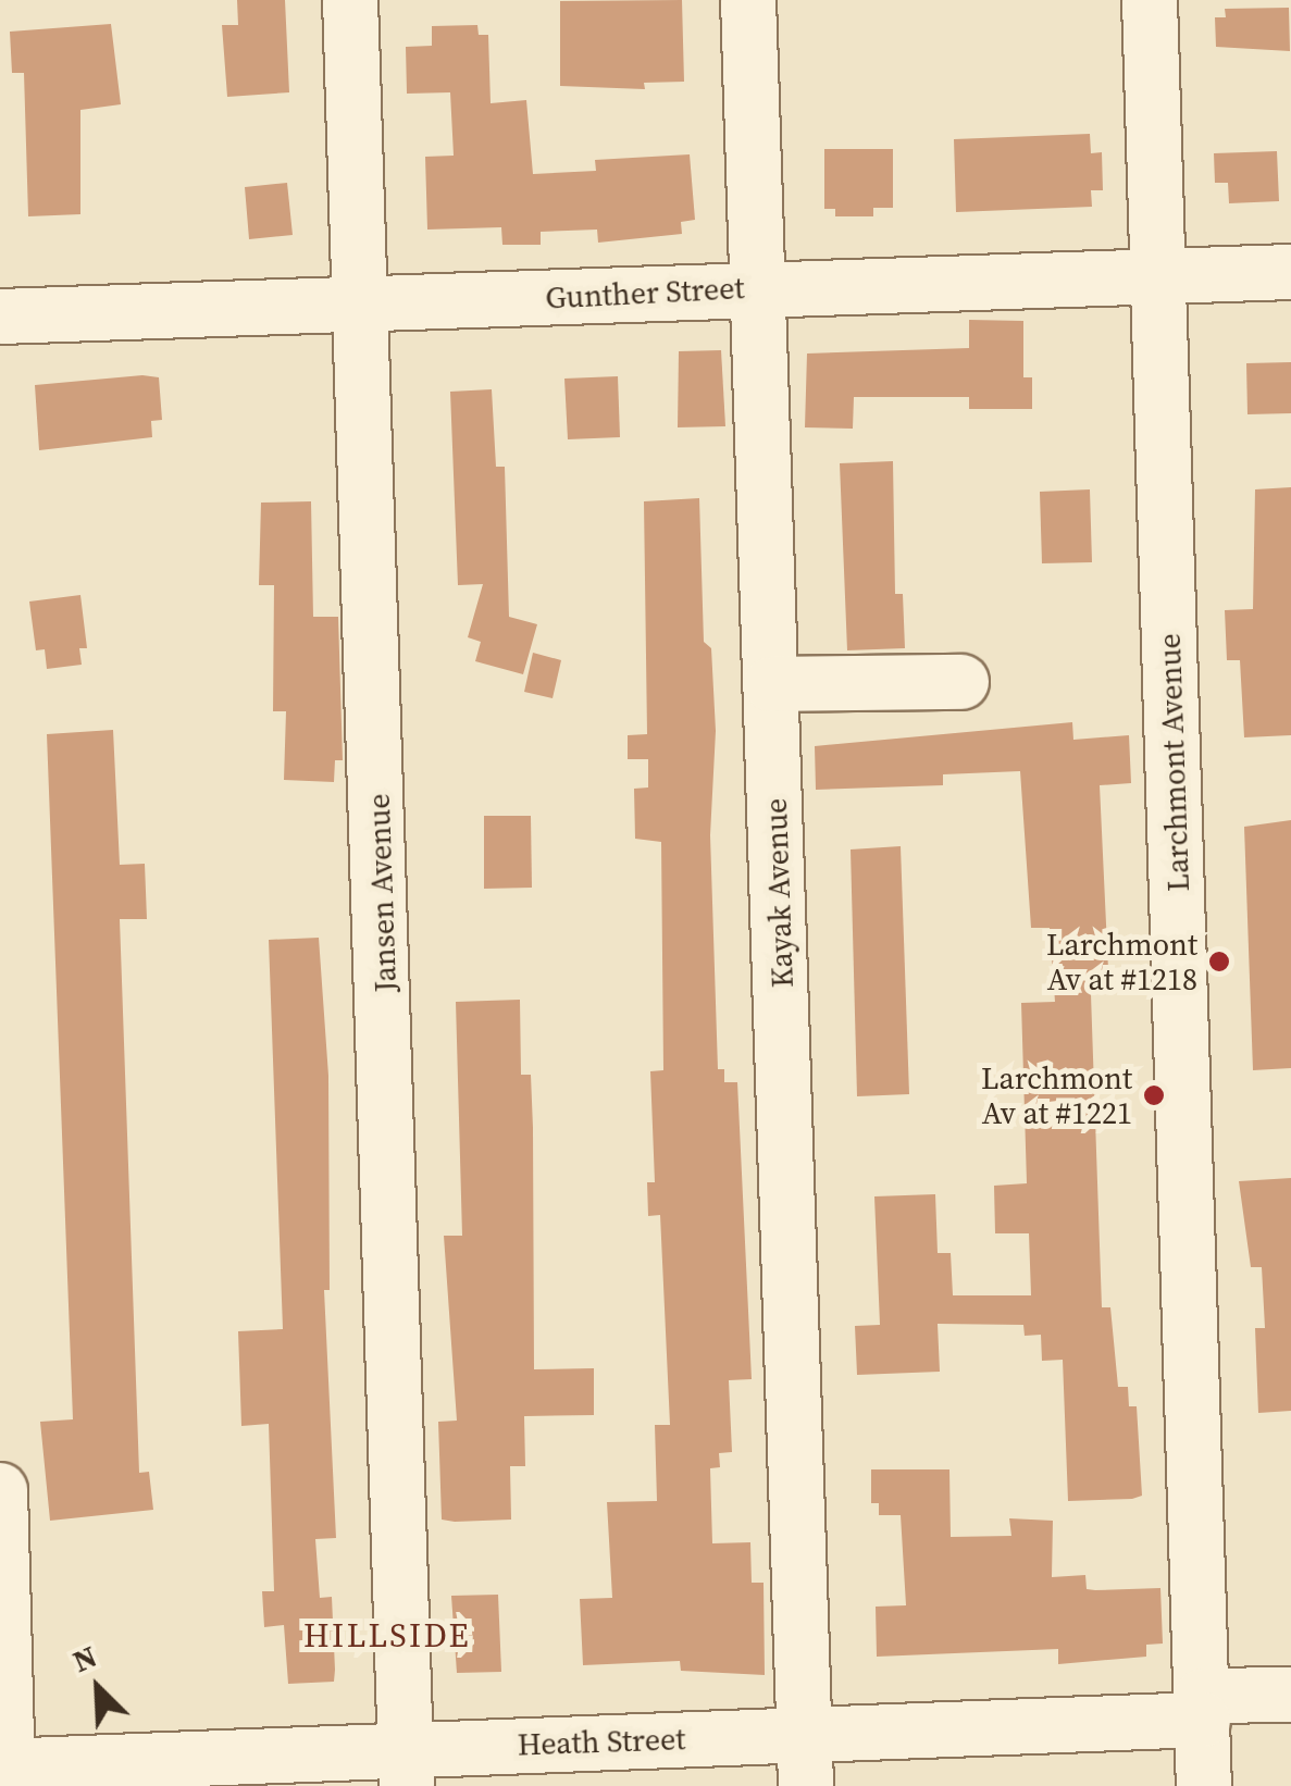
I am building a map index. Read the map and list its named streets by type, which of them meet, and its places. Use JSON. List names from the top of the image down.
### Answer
{
  "streets": {
    "street": [
      "Gunther Street",
      "Larchmont Avenue",
      "Jansen Avenue",
      "Kayak Avenue",
      "Heath Street"
    ]
  },
  "crossings": [
    ["Gunther Street", "Larchmont Avenue"],
    ["Gunther Street", "Jansen Avenue"],
    ["Gunther Street", "Kayak Avenue"],
    ["Larchmont Avenue", "Heath Street"],
    ["Jansen Avenue", "Heath Street"],
    ["Kayak Avenue", "Heath Street"]
  ],
  "districts": ["HILLSIDE"],
  "places": ["Larchmont Av at #1218", "Larchmont Av at #1221"],
  "north": "top left"
}
